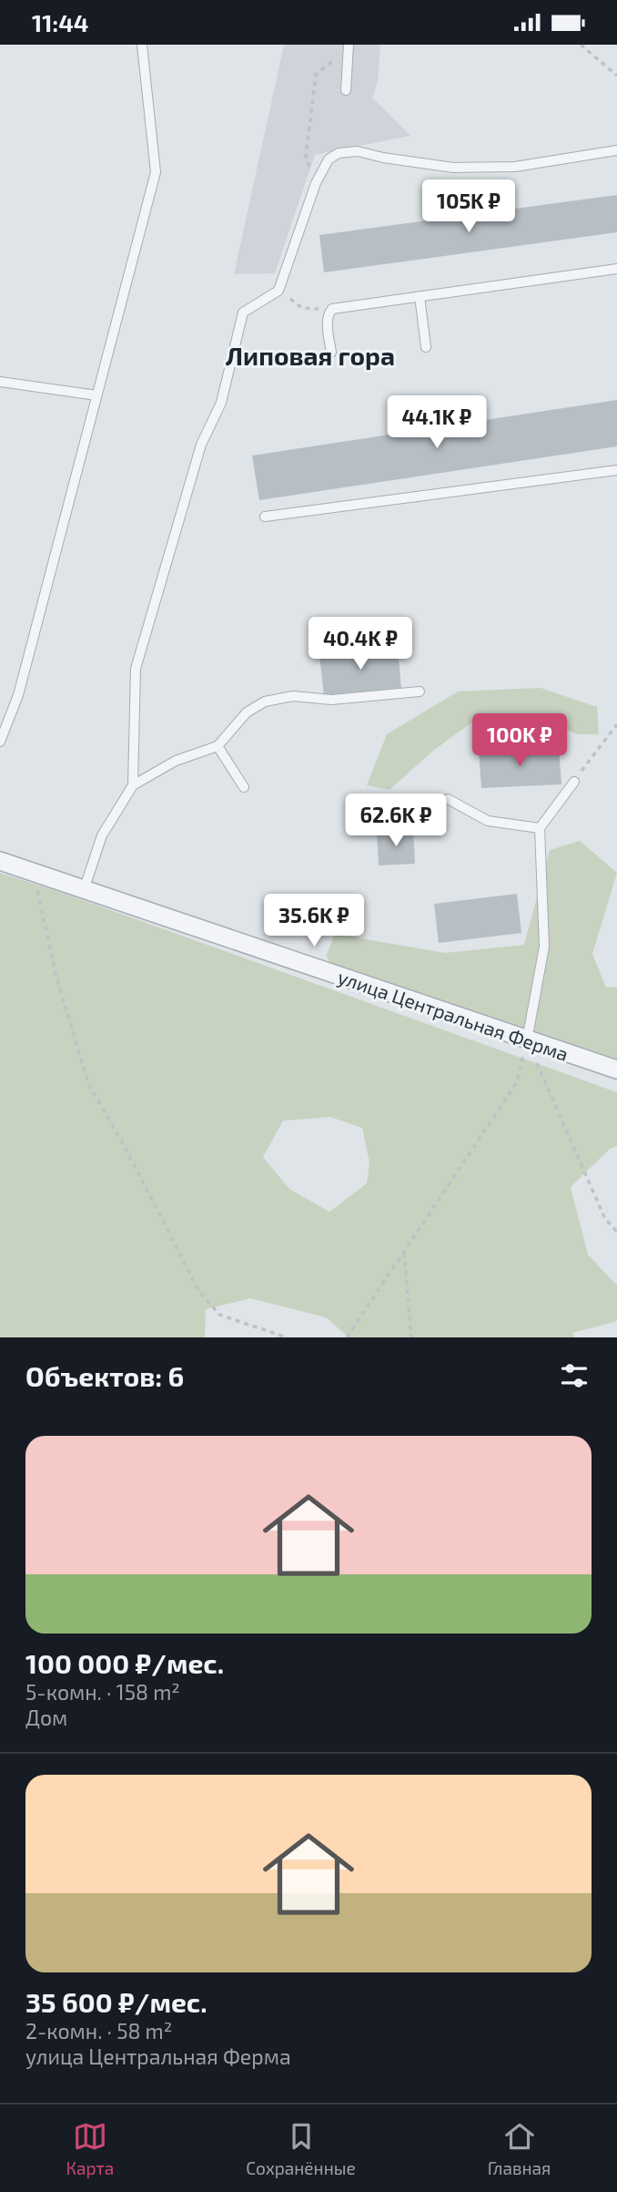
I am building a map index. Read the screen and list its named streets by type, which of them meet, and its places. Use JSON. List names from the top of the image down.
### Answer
{
  "streets": {
    "street": ["улица Центральная Ферма"]
  },
  "districts": ["Липовая гора"],
  "page": {
    "status": "11:44",
    "price": [
      "105K ₽",
      "44.1K ₽",
      "40.4K ₽",
      "100K ₽",
      "62.6K ₽",
      "35.6K ₽"
    ],
    "heading": "Объектов: 6",
    "list": [
      {
        "name": "100 000 ₽/мес.",
        "note": "5-комн. · 158 m² · Дом"
      },
      {
        "name": "35 600 ₽/мес.",
        "note": "2-комн. · 58 m² · улица Центральная Ферма"
      }
    ],
    "tabs": ["Карта", "Сохранённые", "Главная"]
  }
}
